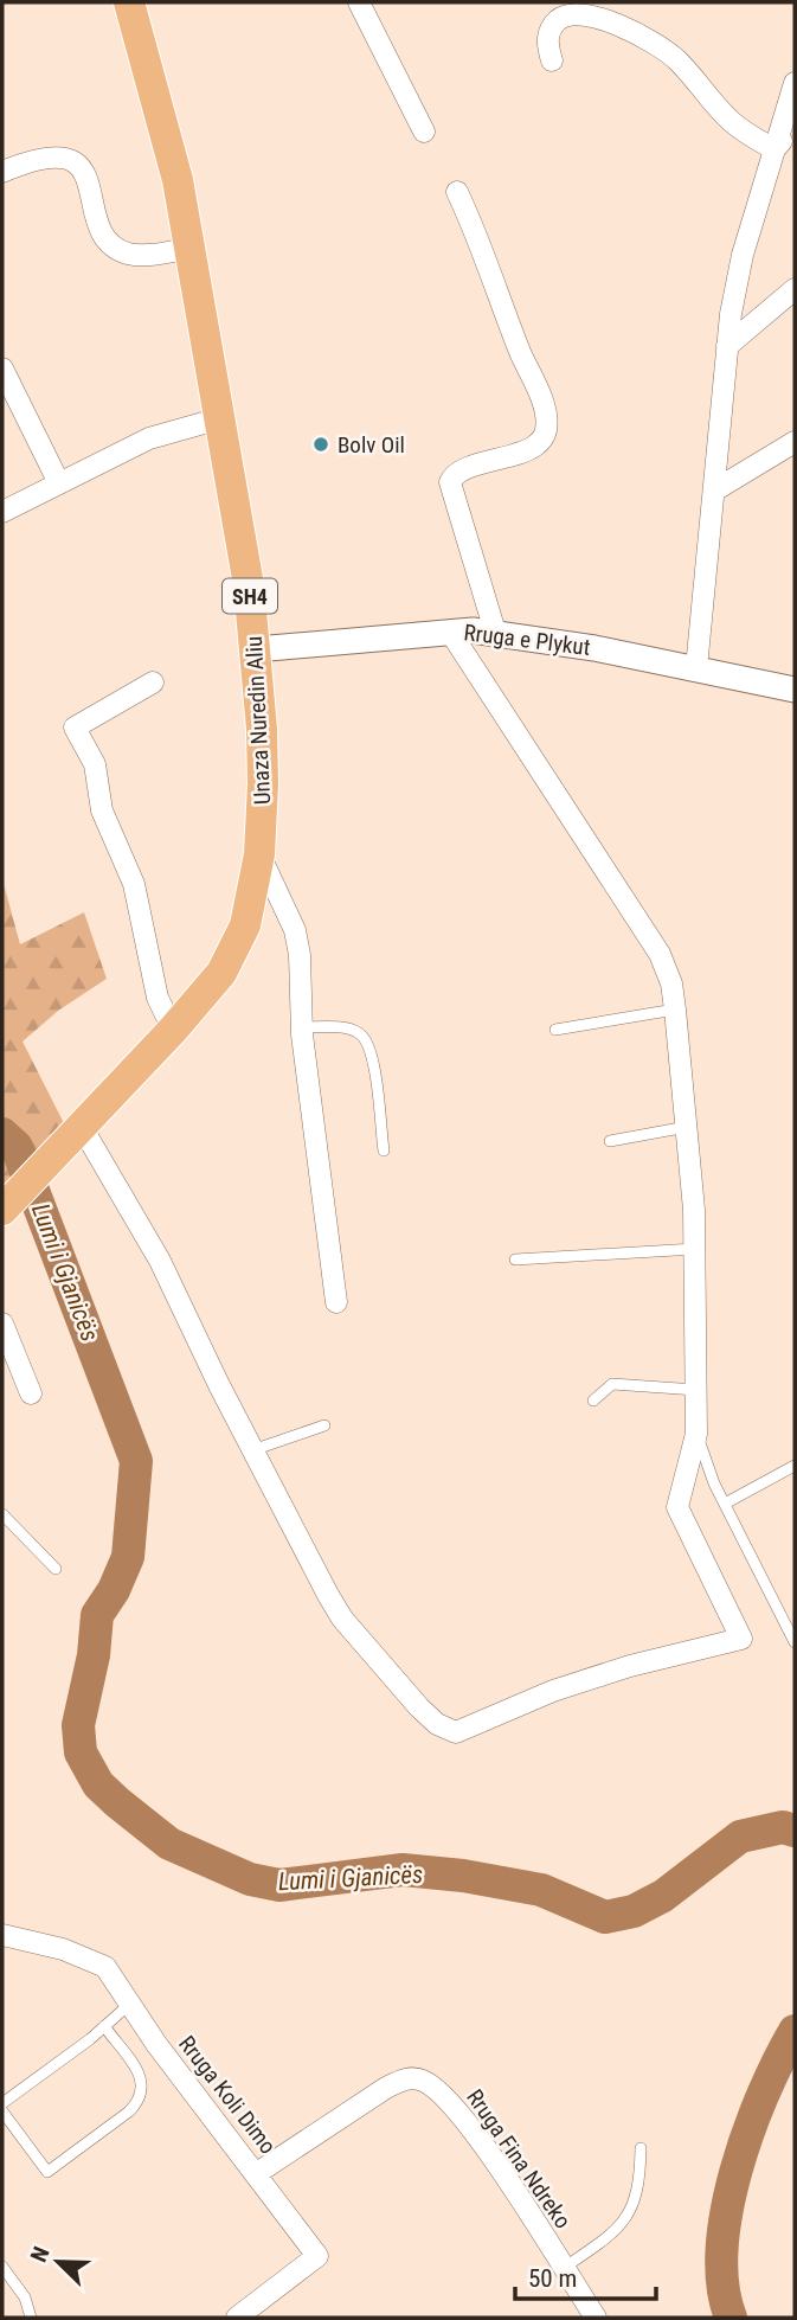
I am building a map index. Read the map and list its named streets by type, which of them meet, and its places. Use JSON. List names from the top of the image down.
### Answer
{
  "streets": {
    "main road": ["SH4", "Unaza Nuredin Aliu"],
    "street": ["Rruga e Plykut", "Rruga Koli Dimo", "Rruga Fina Ndreko"]
  },
  "crossings": [
    ["Rruga e Plykut", "Unaza Nuredin Aliu"],
    ["Rruga Koli Dimo", "Rruga Fina Ndreko"]
  ],
  "water": ["Lumi i Gjanicës"],
  "places": ["Bolv Oil"],
  "scale_bar": "50 m",
  "north": "top left"
}
